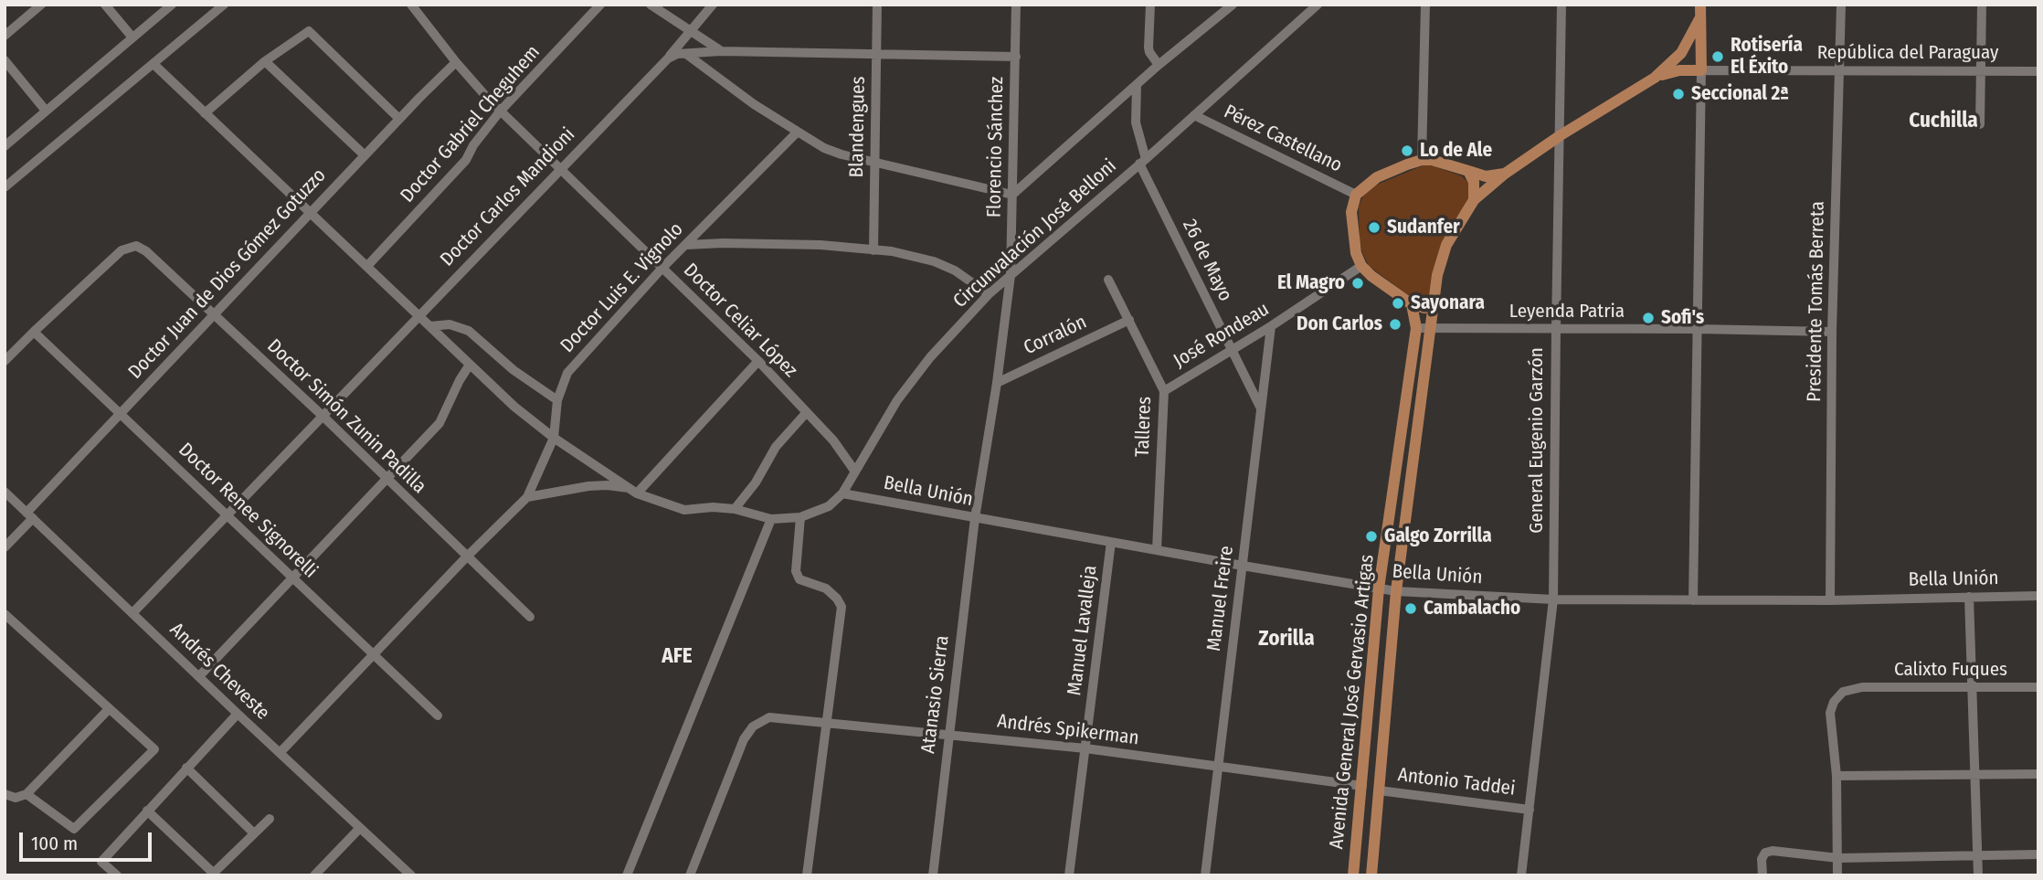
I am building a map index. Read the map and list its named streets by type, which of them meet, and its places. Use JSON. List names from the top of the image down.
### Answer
{
  "streets": {
    "main road": ["Avenida General José Gervasio Artigas"],
    "street": [
      "República del Paraguay",
      "Doctor Gabriel Cheguhem",
      "Blandengues",
      "Pérez Castellano",
      "Florencio Sánchez",
      "Doctor Carlos Mandioni",
      "Circunvalación José Belloni",
      "26 de Mayo",
      "Doctor Juan de Dios Gómez Gotuzzo",
      "Doctor Luis E. Vignolo",
      "Presidente Tomás Berreta",
      "Leyenda Patria",
      "Doctor Celiar López",
      "Corralón",
      "José Rondeau",
      "Doctor Simón Zunin Padilla",
      "Talleres",
      "General Eugenio Garzón",
      "Bella Unión",
      "Doctor Renee Signorelli",
      "Manuel Freire",
      "Manuel Lavalleja",
      "Calixto Fuques",
      "Andrés Cheveste",
      "Atanasio Sierra",
      "Andrés Spikerman",
      "Antonio Taddei"
    ]
  },
  "crossings": [
    ["República del Paraguay", "Presidente Tomás Berreta"],
    ["Doctor Gabriel Cheguhem", "Doctor Celiar López"],
    ["Pérez Castellano", "Circunvalación José Belloni"],
    ["Florencio Sánchez", "Circunvalación José Belloni"],
    ["Florencio Sánchez", "Corralón"],
    ["Florencio Sánchez", "Bella Unión"],
    ["Florencio Sánchez", "Atanasio Sierra"],
    ["Doctor Carlos Mandioni", "Doctor Celiar López"],
    ["Doctor Carlos Mandioni", "Doctor Simón Zunin Padilla"],
    ["Doctor Carlos Mandioni", "Doctor Renee Signorelli"],
    ["Doctor Carlos Mandioni", "Andrés Cheveste"],
    ["Circunvalación José Belloni", "26 de Mayo"],
    ["Circunvalación José Belloni", "Doctor Celiar López"],
    ["Circunvalación José Belloni", "Bella Unión"],
    ["26 de Mayo", "José Rondeau"],
    ["26 de Mayo", "Manuel Freire"],
    ["Doctor Juan de Dios Gómez Gotuzzo", "Doctor Celiar López"],
    ["Doctor Juan de Dios Gómez Gotuzzo", "Doctor Simón Zunin Padilla"],
    ["Doctor Juan de Dios Gómez Gotuzzo", "Doctor Renee Signorelli"],
    ["Doctor Juan de Dios Gómez Gotuzzo", "Andrés Cheveste"],
    ["Doctor Luis E. Vignolo", "Doctor Celiar López"],
    ["Doctor Luis E. Vignolo", "Doctor Simón Zunin Padilla"],
    ["Doctor Luis E. Vignolo", "Doctor Renee Signorelli"],
    ["Doctor Luis E. Vignolo", "Andrés Cheveste"],
    ["Presidente Tomás Berreta", "Leyenda Patria"],
    ["Presidente Tomás Berreta", "Bella Unión"],
    ["Leyenda Patria", "General Eugenio Garzón"],
    ["Leyenda Patria", "Avenida General José Gervasio Artigas"],
    ["Corralón", "Talleres"],
    ["José Rondeau", "Talleres"],
    ["José Rondeau", "Manuel Freire"],
    ["Doctor Simón Zunin Padilla", "Doctor Renee Signorelli"],
    ["Talleres", "Bella Unión"],
    ["General Eugenio Garzón", "Bella Unión"],
    ["General Eugenio Garzón", "Antonio Taddei"],
    ["Bella Unión", "Manuel Freire"],
    ["Bella Unión", "Manuel Lavalleja"],
    ["Bella Unión", "Atanasio Sierra"],
    ["Bella Unión", "Avenida General José Gervasio Artigas"],
    ["Manuel Freire", "Andrés Spikerman"],
    ["Manuel Lavalleja", "Andrés Spikerman"],
    ["Atanasio Sierra", "Andrés Spikerman"],
    ["Avenida General José Gervasio Artigas", "Andrés Spikerman"],
    ["Avenida General José Gervasio Artigas", "Antonio Taddei"]
  ],
  "districts": ["Cuchilla", "Zorilla", "AFE"],
  "places": [
    "Rotisería El Éxito",
    "Seccional 2ª",
    "Lo de Ale",
    "Sudanfer",
    "El Magro",
    "Sayonara",
    "Sofi's",
    "Don Carlos",
    "Galgo Zorrilla",
    "Cambalacho"
  ],
  "scale_bar": "100 m"
}
